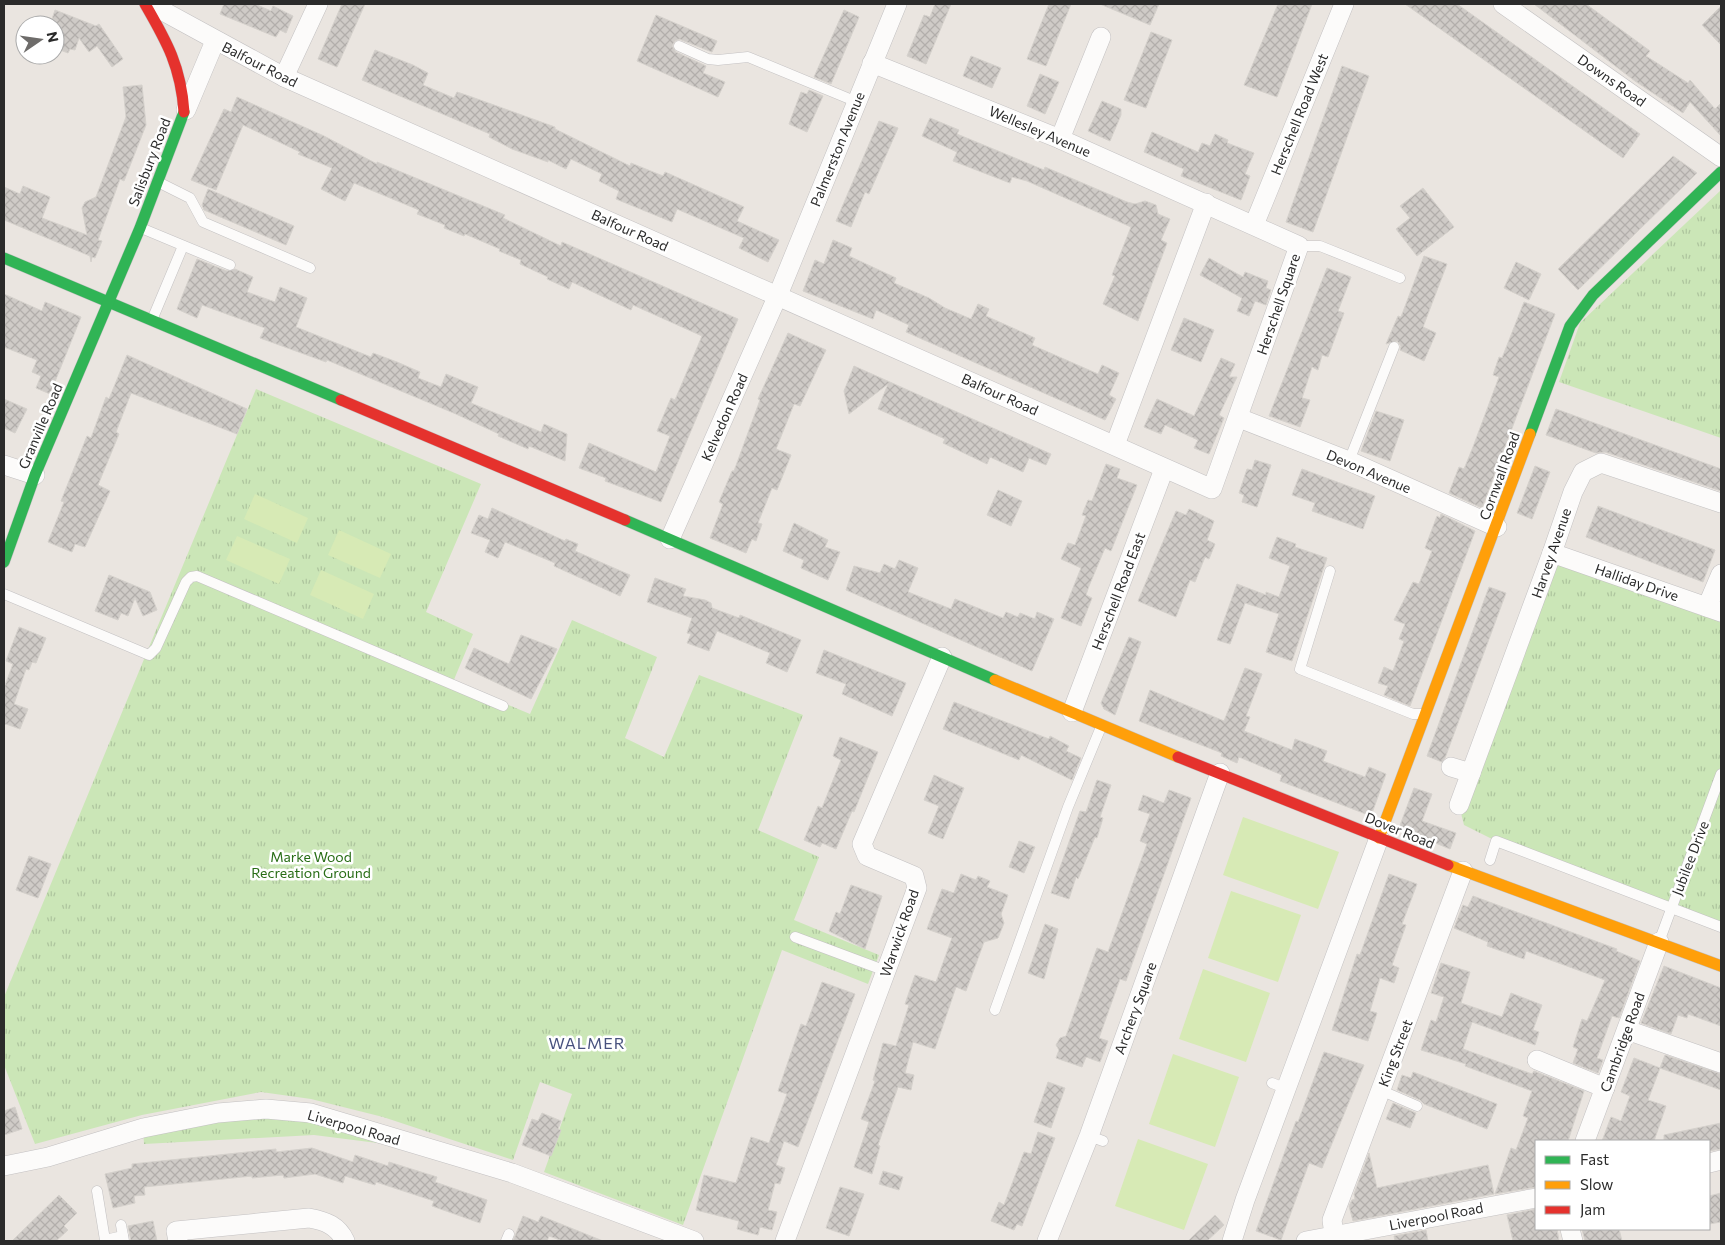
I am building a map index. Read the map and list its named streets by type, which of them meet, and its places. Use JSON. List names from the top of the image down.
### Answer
{
  "streets": {
    "main road": [
      "Salisbury Road",
      "Granville Road",
      "Cornwall Road",
      "Dover Road"
    ],
    "street": [
      "Balfour Road",
      "Downs Road",
      "Herschell Road West",
      "Wellesley Avenue",
      "Palmerston Avenue",
      "Herschell Square",
      "Kelvedon Road",
      "Devon Avenue",
      "Harvey Avenue",
      "Halliday Drive",
      "Herschell Road East",
      "Warwick Road",
      "Archery Square",
      "Cambridge Road",
      "King Street",
      "Liverpool Road"
    ],
    "lane": ["Jubilee Drive"]
  },
  "crossings": [
    ["Balfour Road", "Palmerston Avenue"],
    ["Balfour Road", "Herschell Square"],
    ["Balfour Road", "Kelvedon Road"],
    ["Herschell Road West", "Herschell Square"],
    ["Wellesley Avenue", "Palmerston Avenue"],
    ["Wellesley Avenue", "Herschell Square"],
    ["Palmerston Avenue", "Kelvedon Road"],
    ["Salisbury Road", "Granville Road"],
    ["Salisbury Road", "Dover Road"],
    ["Herschell Square", "Devon Avenue"],
    ["Herschell Square", "Herschell Road East"],
    ["Kelvedon Road", "Dover Road"],
    ["Granville Road", "Dover Road"],
    ["Devon Avenue", "Cornwall Road"],
    ["Cornwall Road", "Dover Road"],
    ["Harvey Avenue", "Halliday Drive"],
    ["Herschell Road East", "Dover Road"],
    ["Dover Road", "Jubilee Drive"],
    ["Dover Road", "Warwick Road"],
    ["Dover Road", "Archery Square"],
    ["Dover Road", "Cambridge Road"],
    ["Dover Road", "King Street"],
    ["Jubilee Drive", "Cambridge Road"],
    ["King Street", "Liverpool Road"]
  ],
  "districts": ["WALMER"],
  "parks": ["Marke Wood Recreation Ground"],
  "legend": ["Fast", "Slow", "Jam"],
  "north": "right"
}
